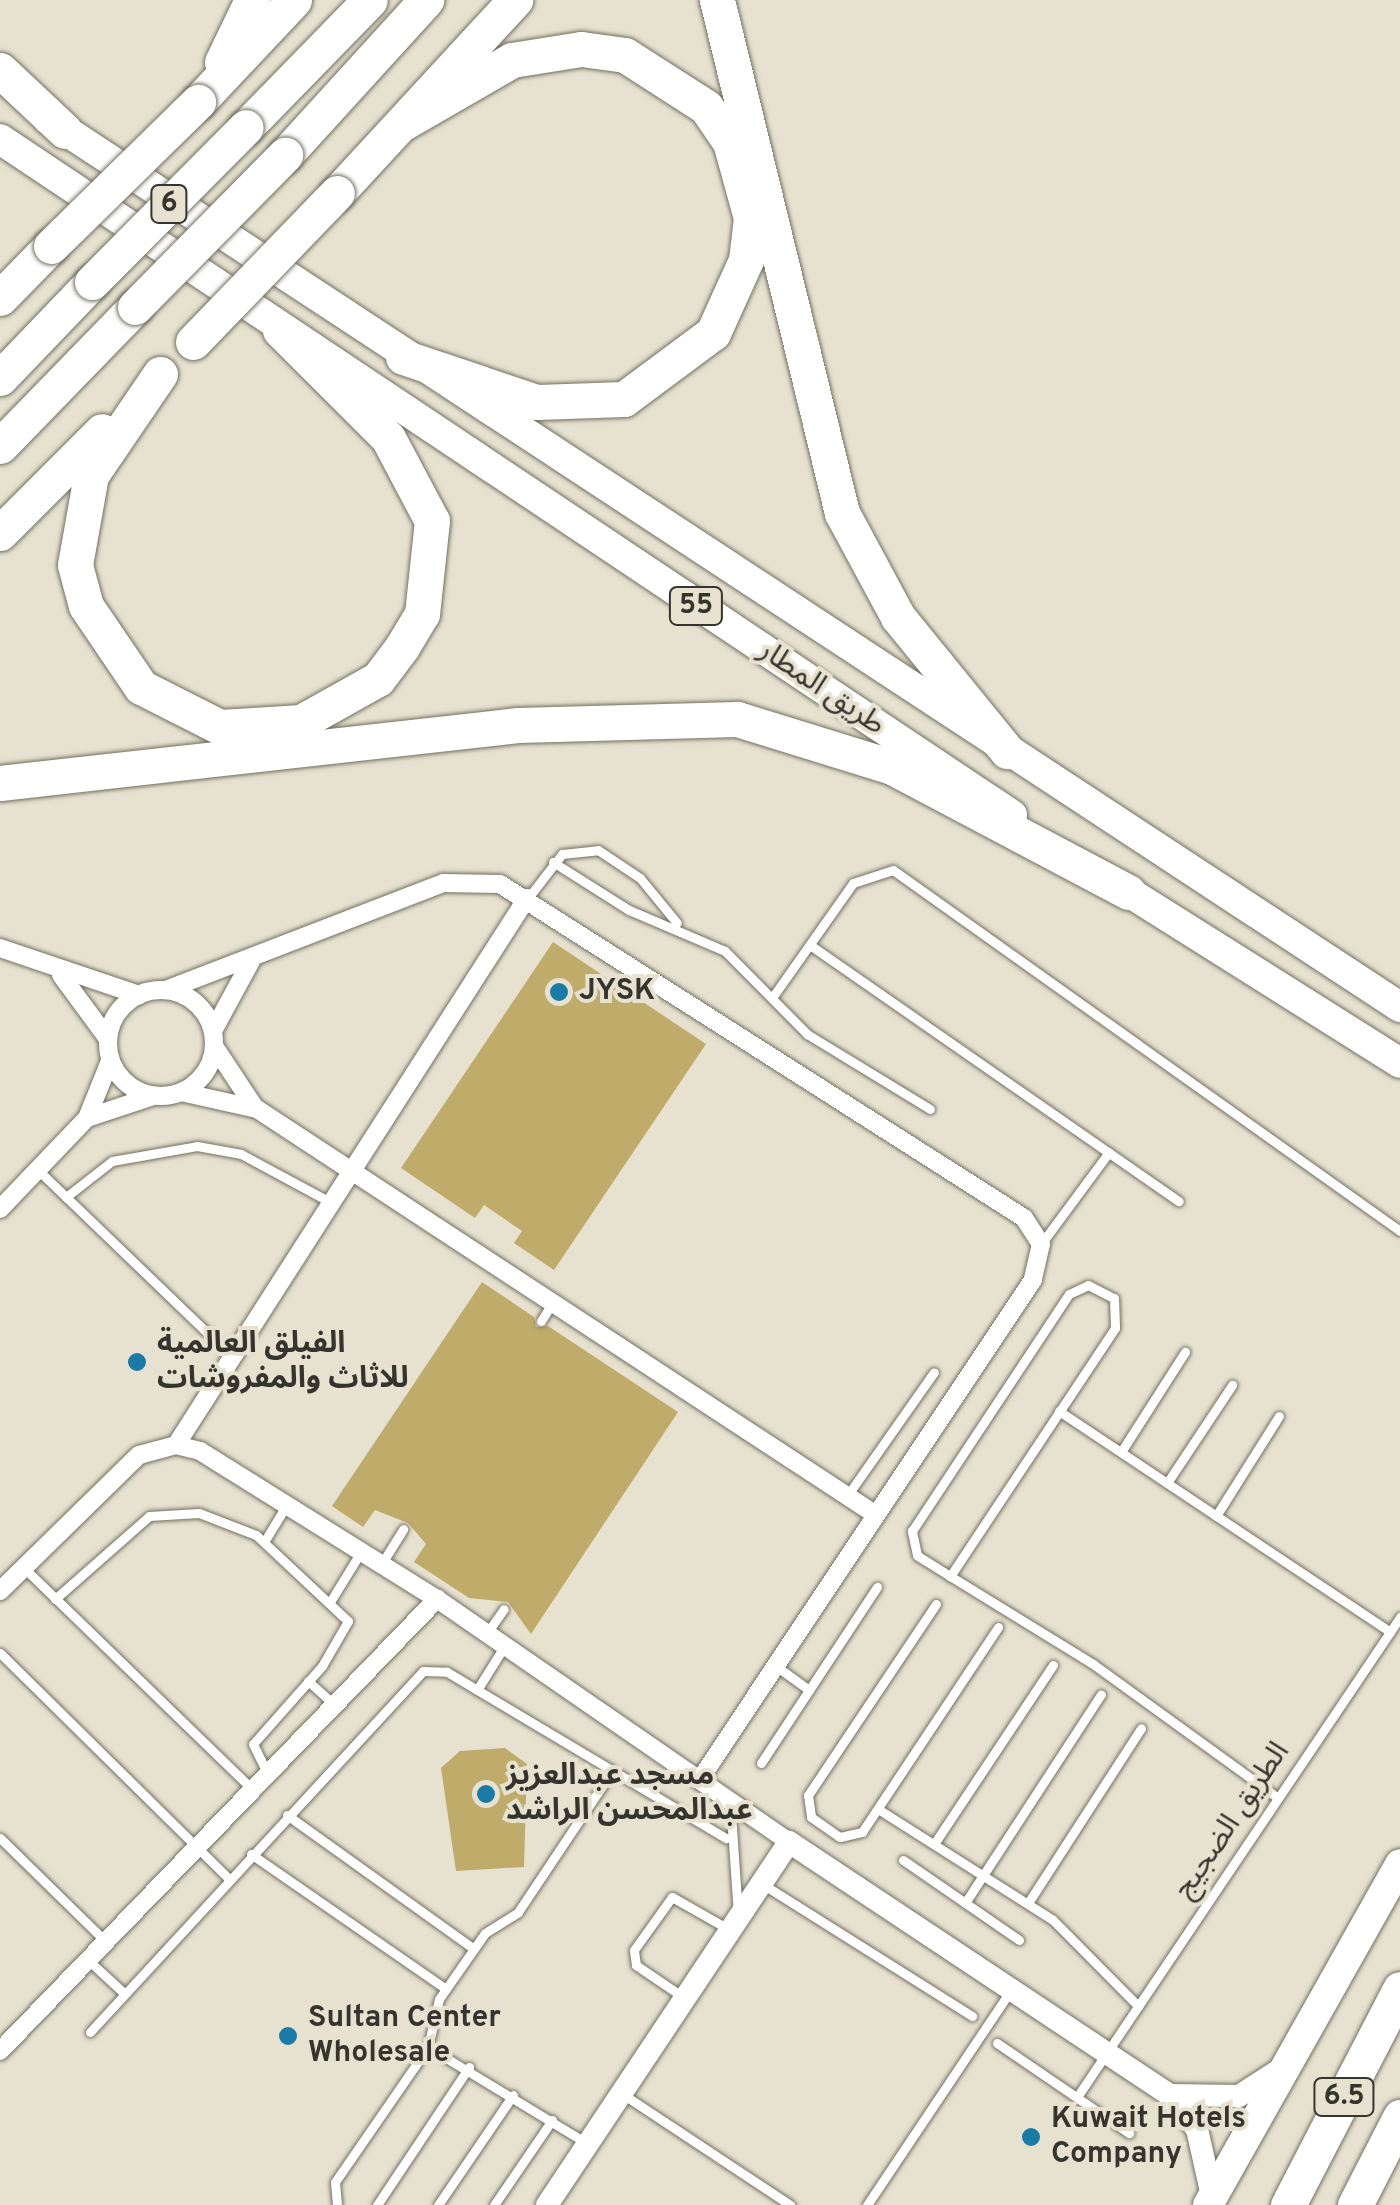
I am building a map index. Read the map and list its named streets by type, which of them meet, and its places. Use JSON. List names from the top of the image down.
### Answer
{
  "streets": {
    "highway": ["6", "6.5"],
    "main road": ["55", "طريق المطار"],
    "lane": ["الطريق الضجيج"]
  },
  "places": [
    "JYSK",
    "الفيلق العالمية للاثاث والمفروشات",
    "مسجد عبدالعزيز عبدالمحسن الراشد",
    "Sultan Center Wholesale",
    "Kuwait Hotels Company"
  ]
}
